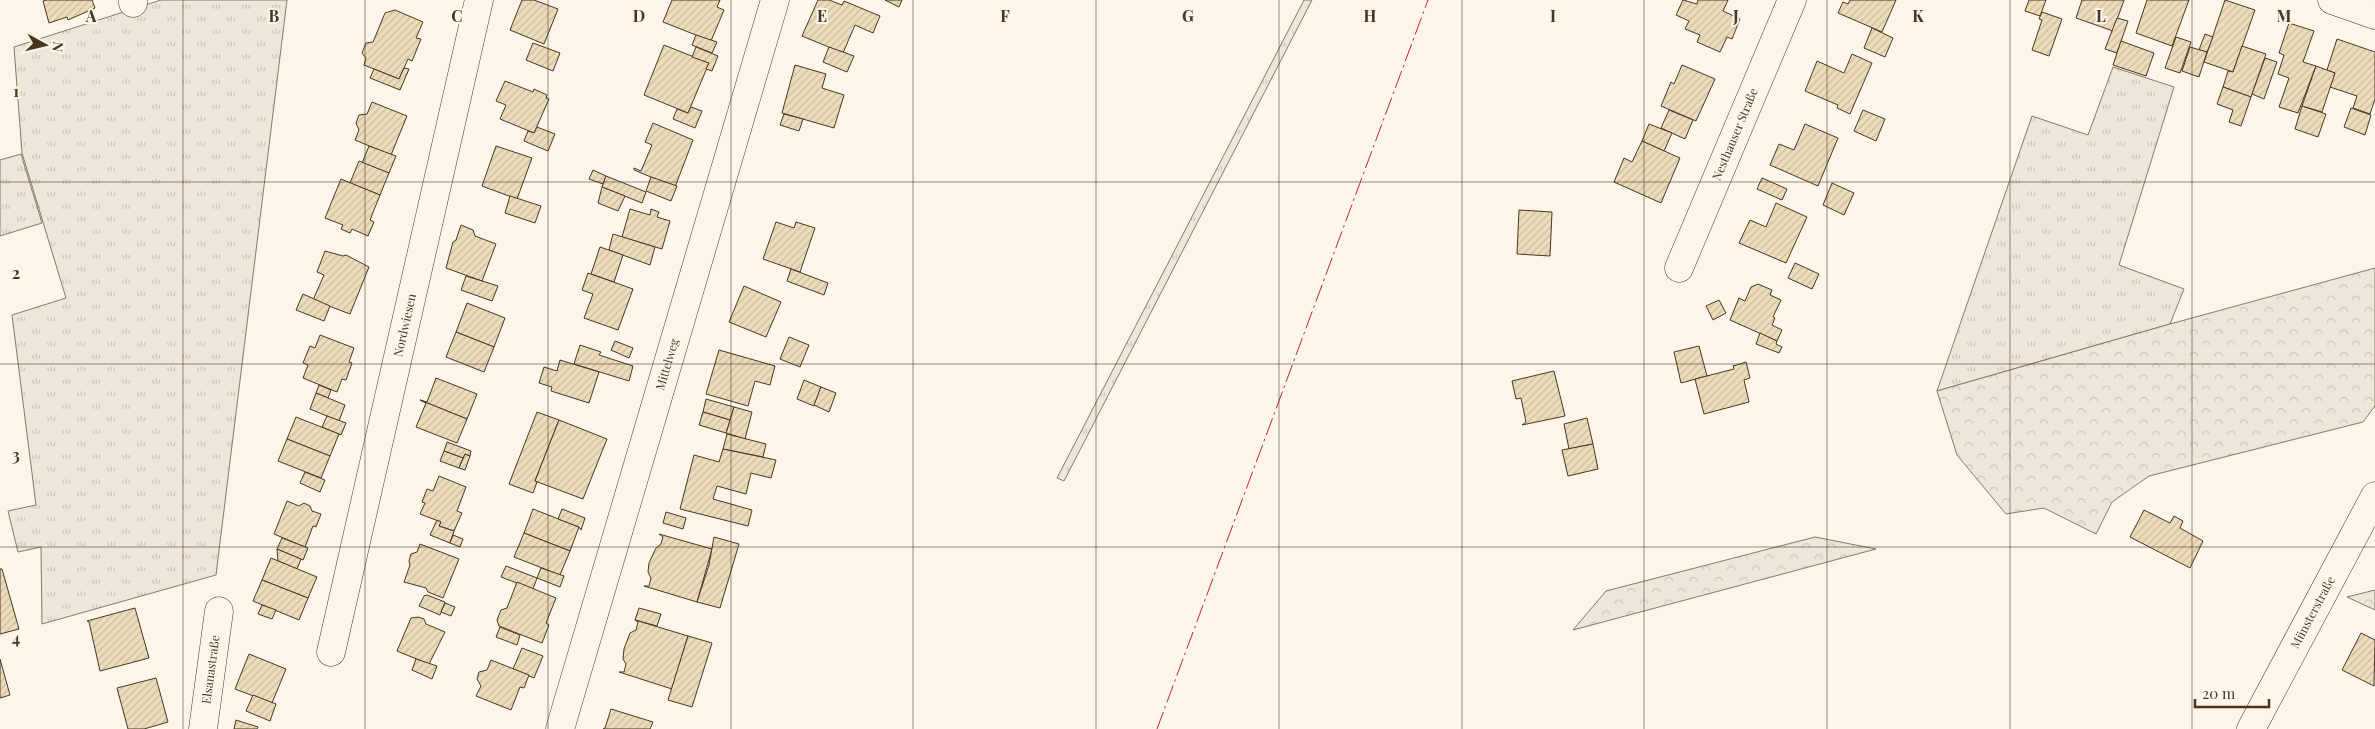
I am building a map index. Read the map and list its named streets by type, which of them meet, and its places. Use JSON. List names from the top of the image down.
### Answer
{
  "streets": {
    "street": [
      "Nesthauser Straße",
      "Nordwiesen",
      "Mittelweg",
      "Münsterstraße",
      "Elsanastraße"
    ]
  },
  "scale_bar": "20 m",
  "north": "right",
  "grid": {
    "columns": [
      "A",
      "B",
      "C",
      "D",
      "E",
      "F",
      "G",
      "H",
      "I",
      "J",
      "K",
      "L",
      "M"
    ],
    "rows": [
      "1",
      "2",
      "3",
      "4"
    ]
  }
}
